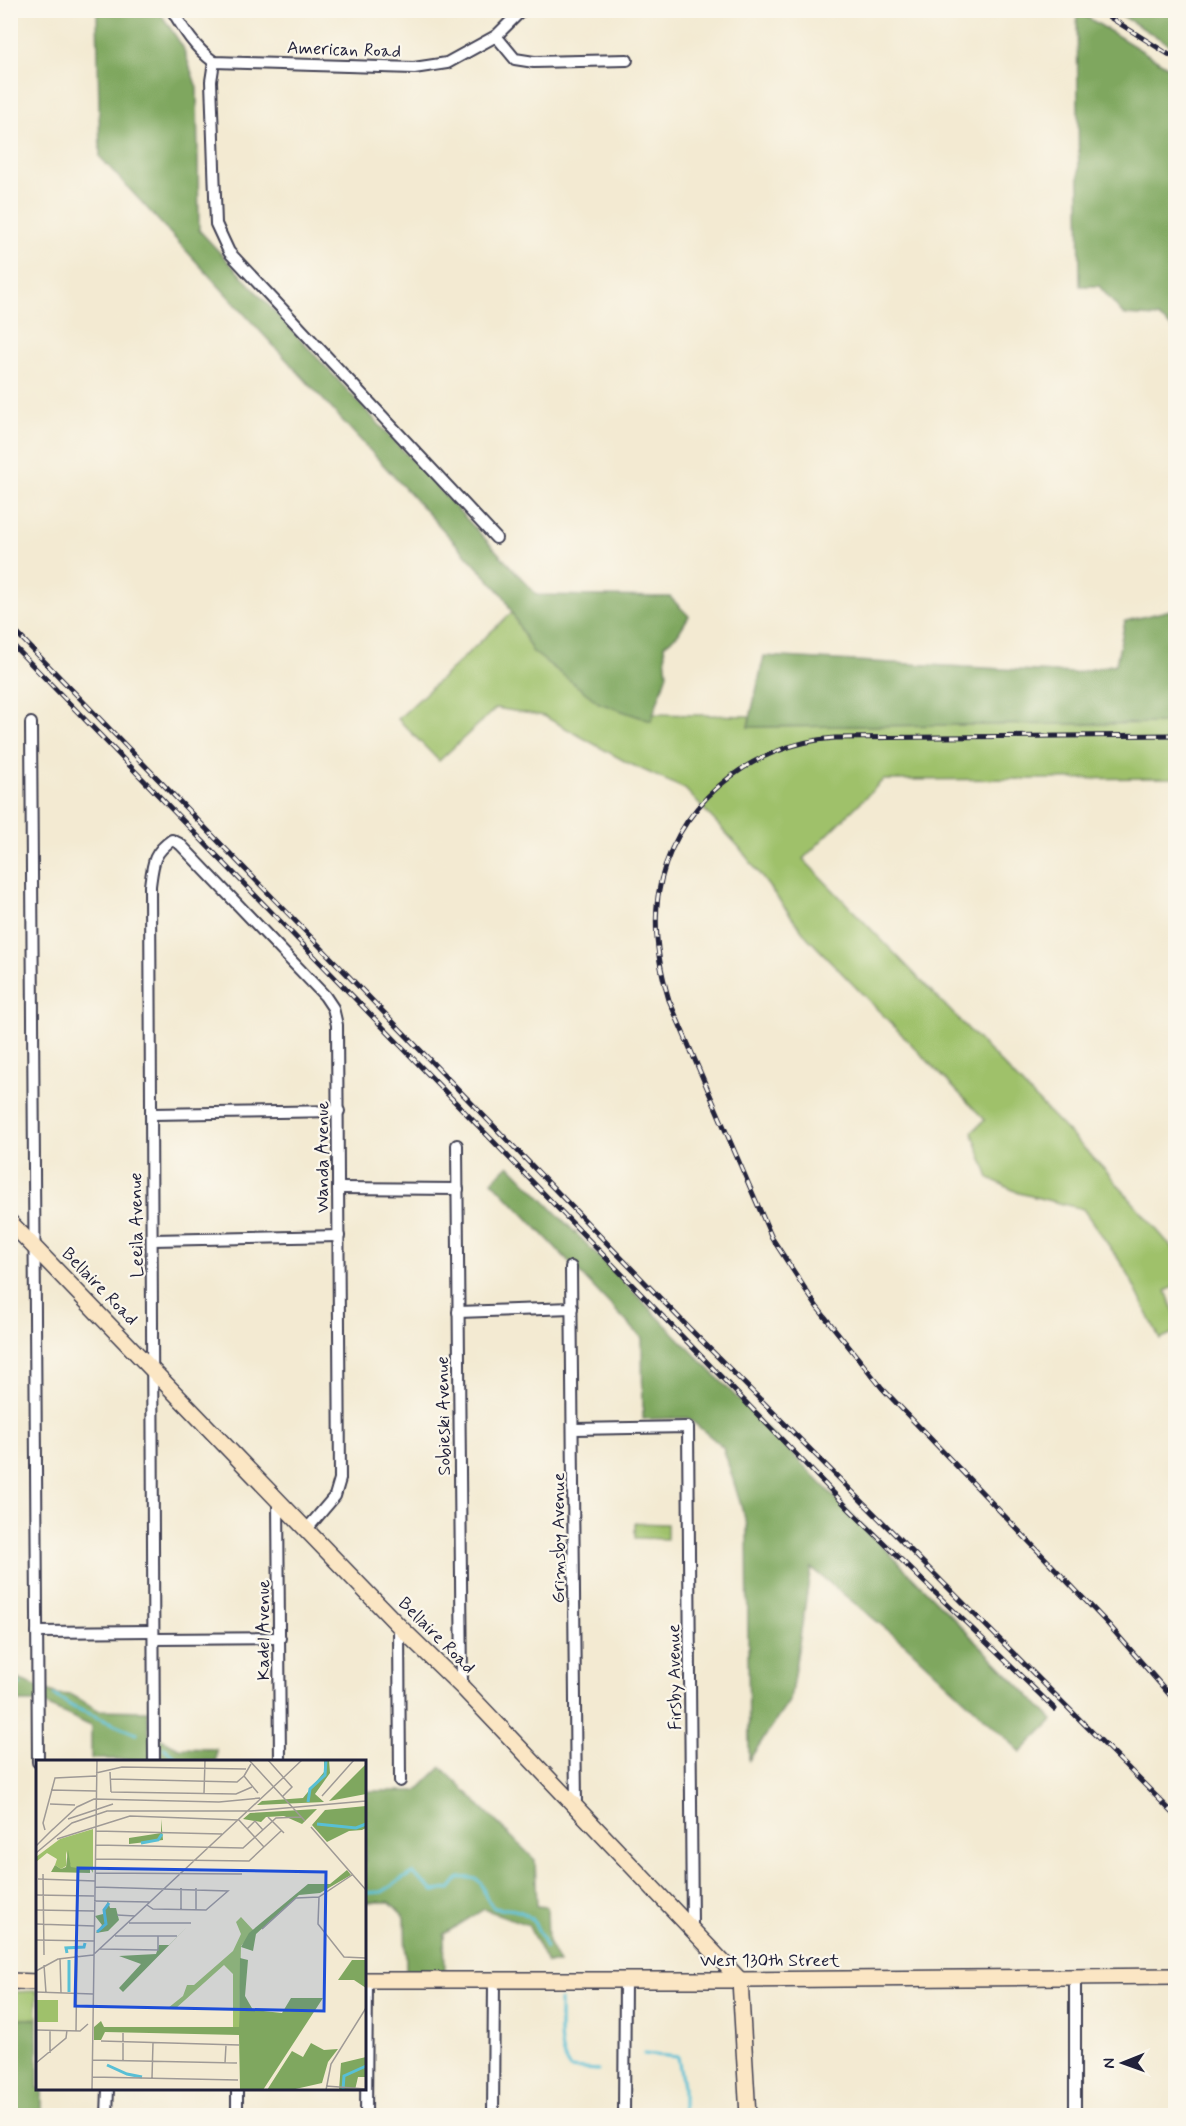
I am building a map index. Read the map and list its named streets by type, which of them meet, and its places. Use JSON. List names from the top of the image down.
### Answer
{
  "streets": {
    "street": [
      "American Road",
      "Wanda Avenue",
      "Leeila Avenue",
      "Bellaire Road",
      "Sobieski Avenue",
      "Grimsby Avenue",
      "Kadel Avenue",
      "Firsby Avenue",
      "West 130th Street"
    ]
  },
  "crossings": [
    ["Wanda Avenue", "Leeila Avenue"],
    ["Wanda Avenue", "Bellaire Road"],
    ["Leeila Avenue", "Bellaire Road"],
    ["Bellaire Road", "Sobieski Avenue"],
    ["Bellaire Road", "Grimsby Avenue"],
    ["Bellaire Road", "Kadel Avenue"],
    ["Bellaire Road", "Firsby Avenue"],
    ["Bellaire Road", "West 130th Street"],
    ["Grimsby Avenue", "Firsby Avenue"]
  ],
  "north": "left"
}
